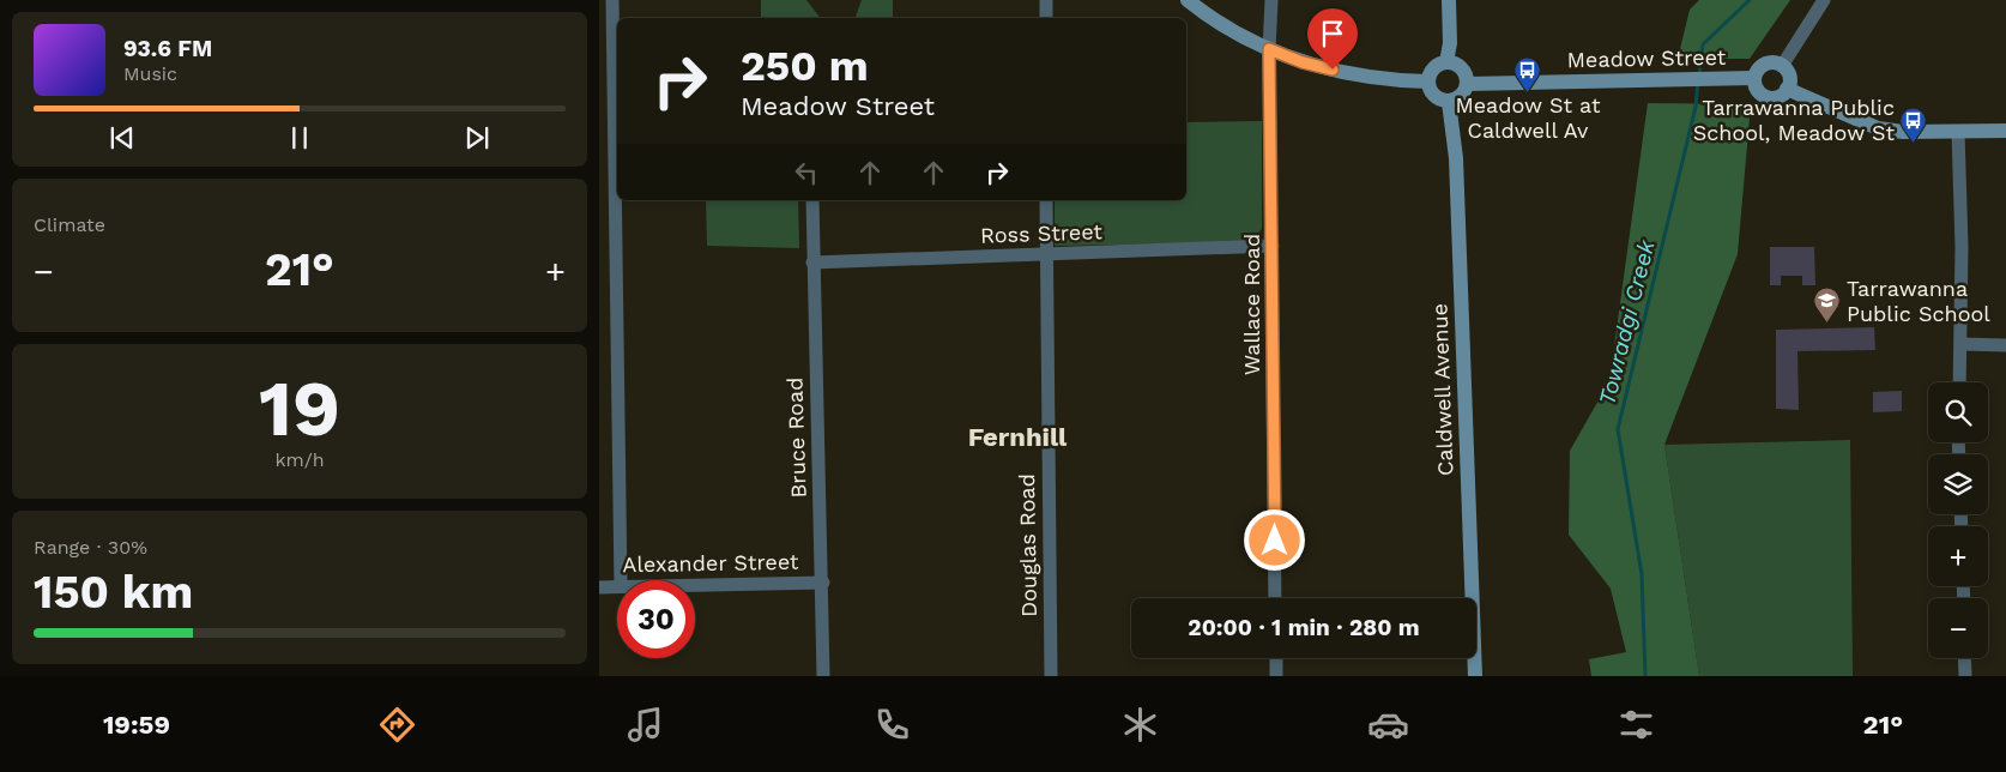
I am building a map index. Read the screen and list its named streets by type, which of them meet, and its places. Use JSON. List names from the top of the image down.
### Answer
{
  "streets": {
    "main road": ["Meadow Street", "Caldwell Avenue"],
    "street": [
      "Ross Street",
      "Wallace Road",
      "Bruce Road",
      "Douglas Road",
      "Alexander Street"
    ]
  },
  "crossings": [
    ["Meadow Street", "Caldwell Avenue"],
    ["Ross Street", "Wallace Road"],
    ["Ross Street", "Bruce Road"],
    ["Ross Street", "Douglas Road"],
    ["Bruce Road", "Alexander Street"]
  ],
  "districts": ["Fernhill"],
  "water": ["Towradgi Creek"],
  "places": {
    "bus stop": ["Meadow St at Caldwell Av", "Tarrawanna Public School, Meadow St"],
    "school or university": ["Tarrawanna Public School"]
  },
  "page": {
    "turn": ["250 m", "Meadow Street"],
    "song": ["93.6 FM", "Music"],
    "tile": [
      "Climate",
      ["19", "km/h"],
      ["Range · 30%", "150 km"]
    ],
    "heat": ["−", "21°", "+"],
    "map_buttons": ["+", "−"],
    "limit": "30",
    "trip": "20:00 · 1 min · 280 m",
    "tabs": ["19:59", "21°"]
  }
}
